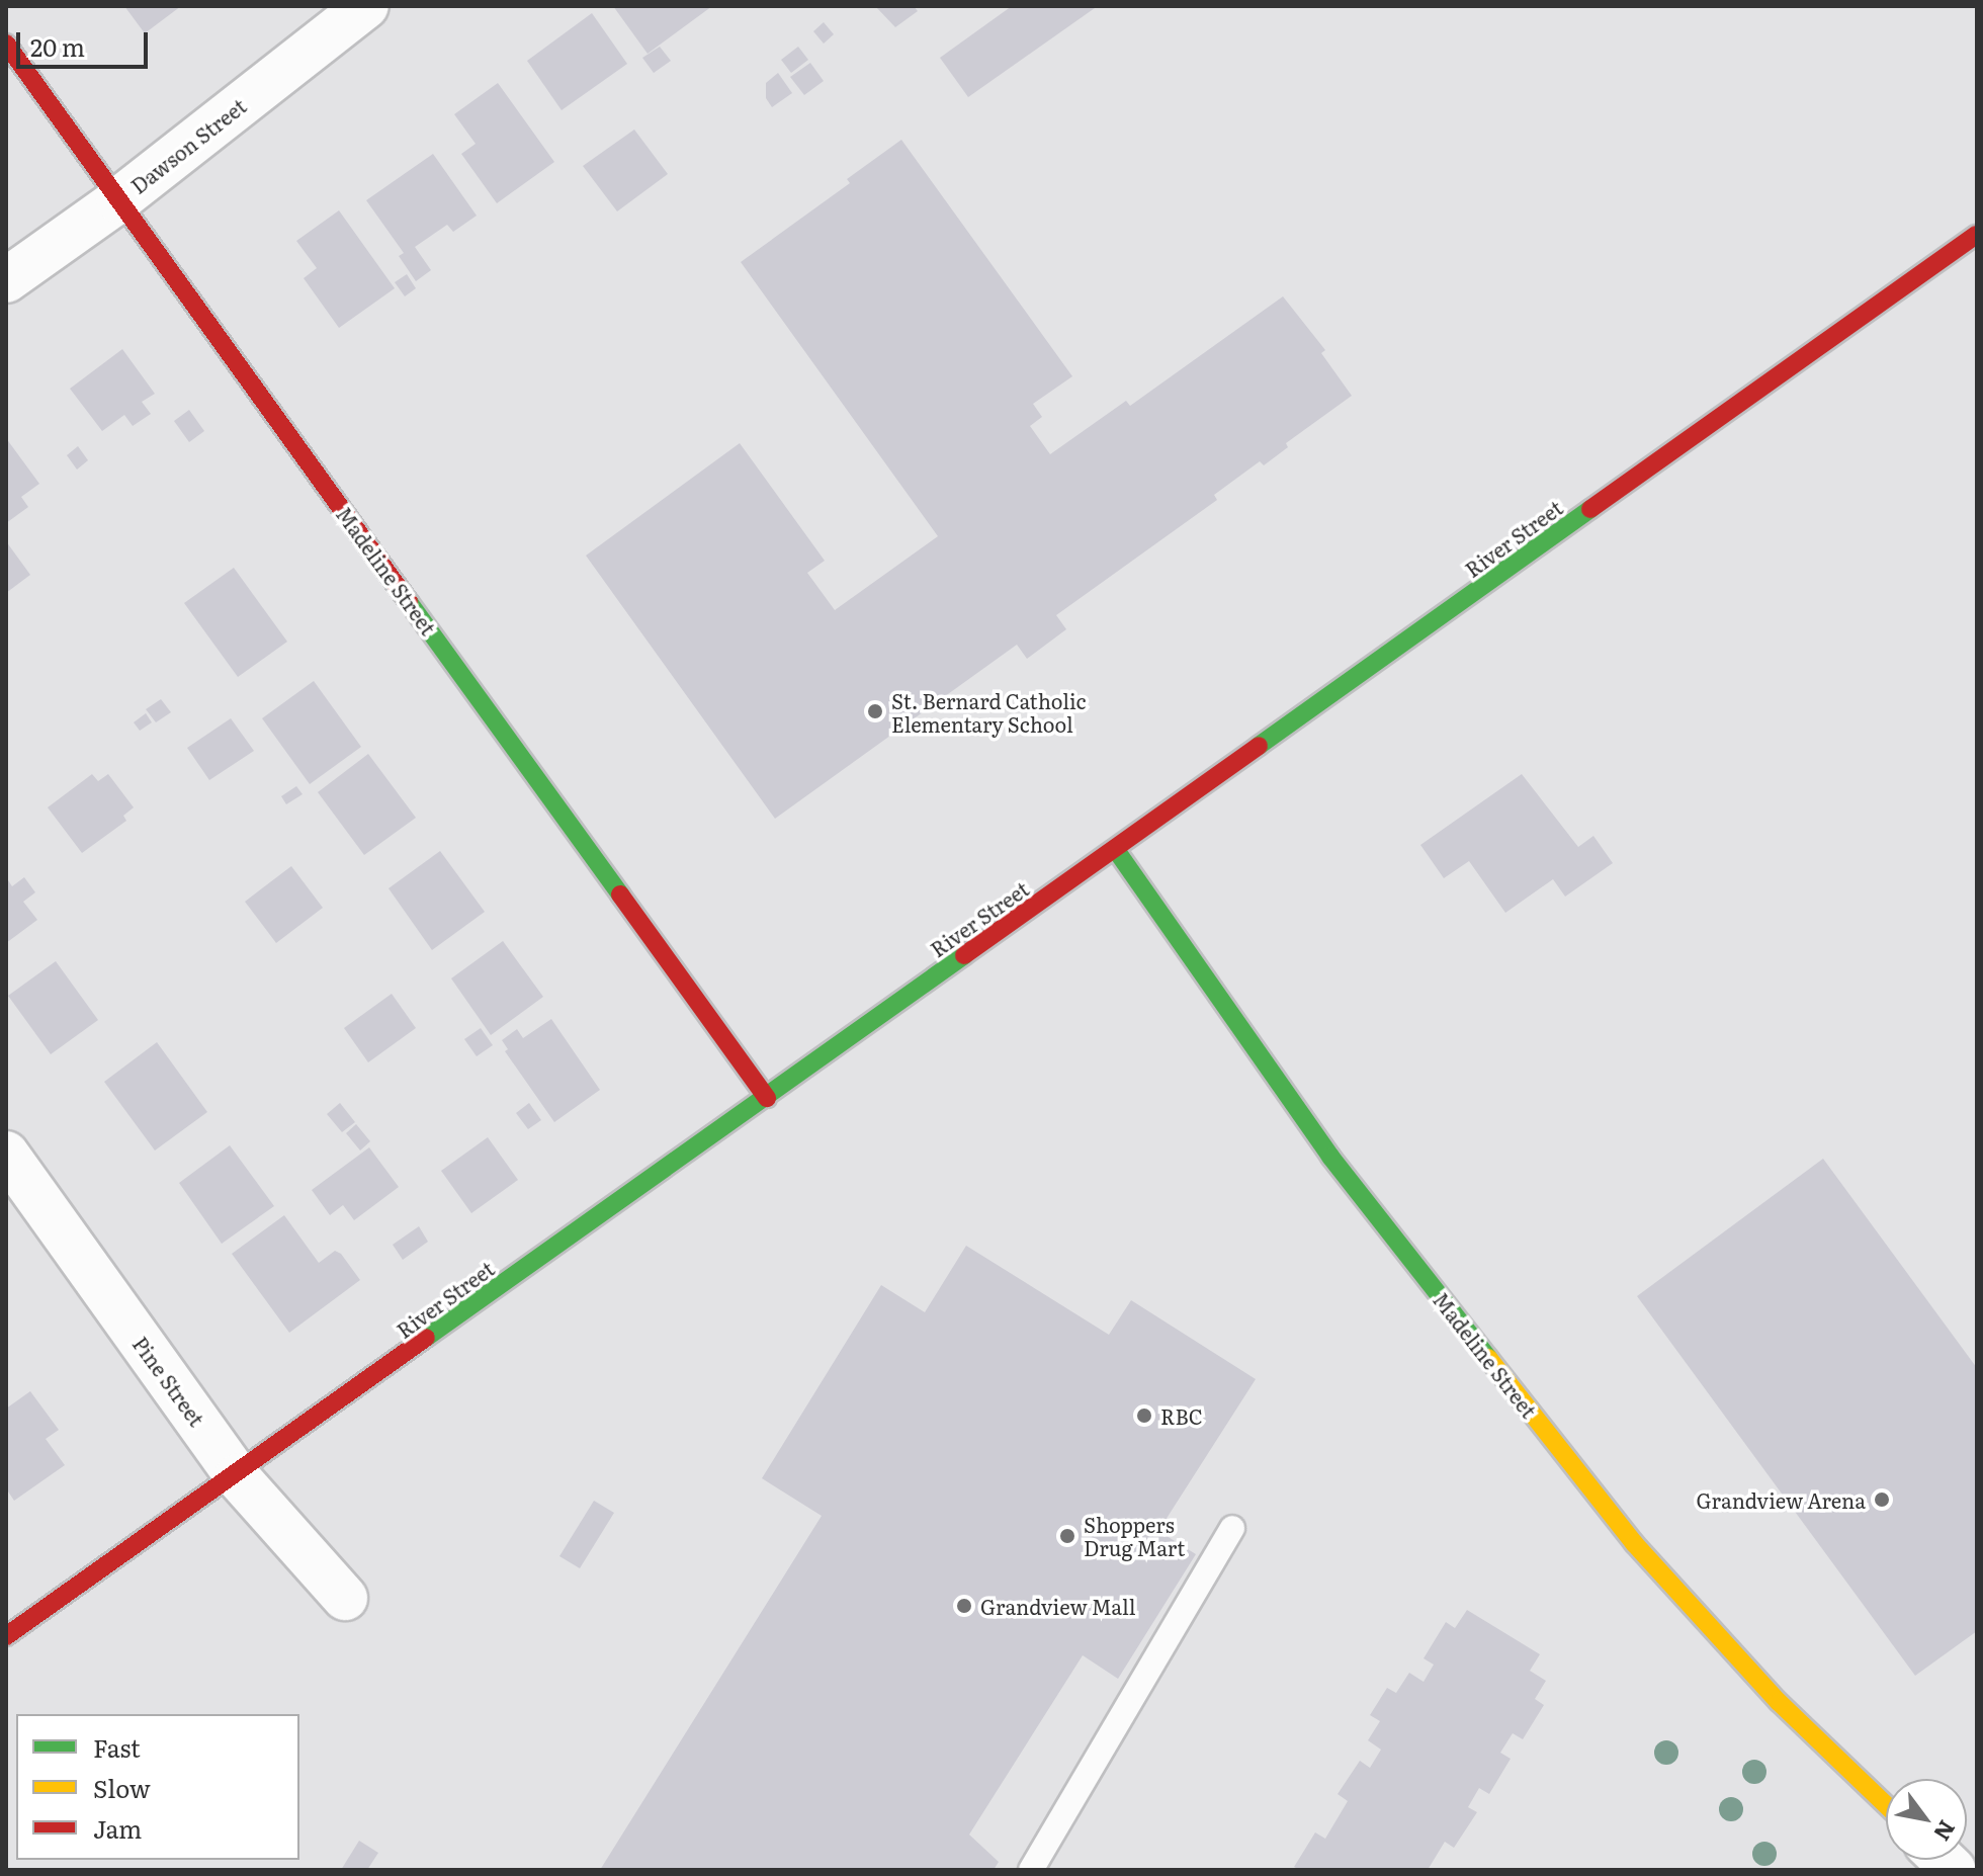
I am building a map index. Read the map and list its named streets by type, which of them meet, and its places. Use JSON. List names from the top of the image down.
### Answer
{
  "streets": {
    "street": [
      "Dawson Street",
      "River Street",
      "Madeline Street",
      "Pine Street"
    ]
  },
  "crossings": [
    ["Dawson Street", "Madeline Street"],
    ["River Street", "Madeline Street"],
    ["River Street", "Pine Street"]
  ],
  "places": [
    "St. Bernard Catholic Elementary School",
    "RBC",
    "Grandview Arena",
    "Shoppers Drug Mart",
    "Grandview Mall"
  ],
  "legend": ["Fast", "Slow", "Jam"],
  "scale_bar": "20 m",
  "north": "bottom right"
}
